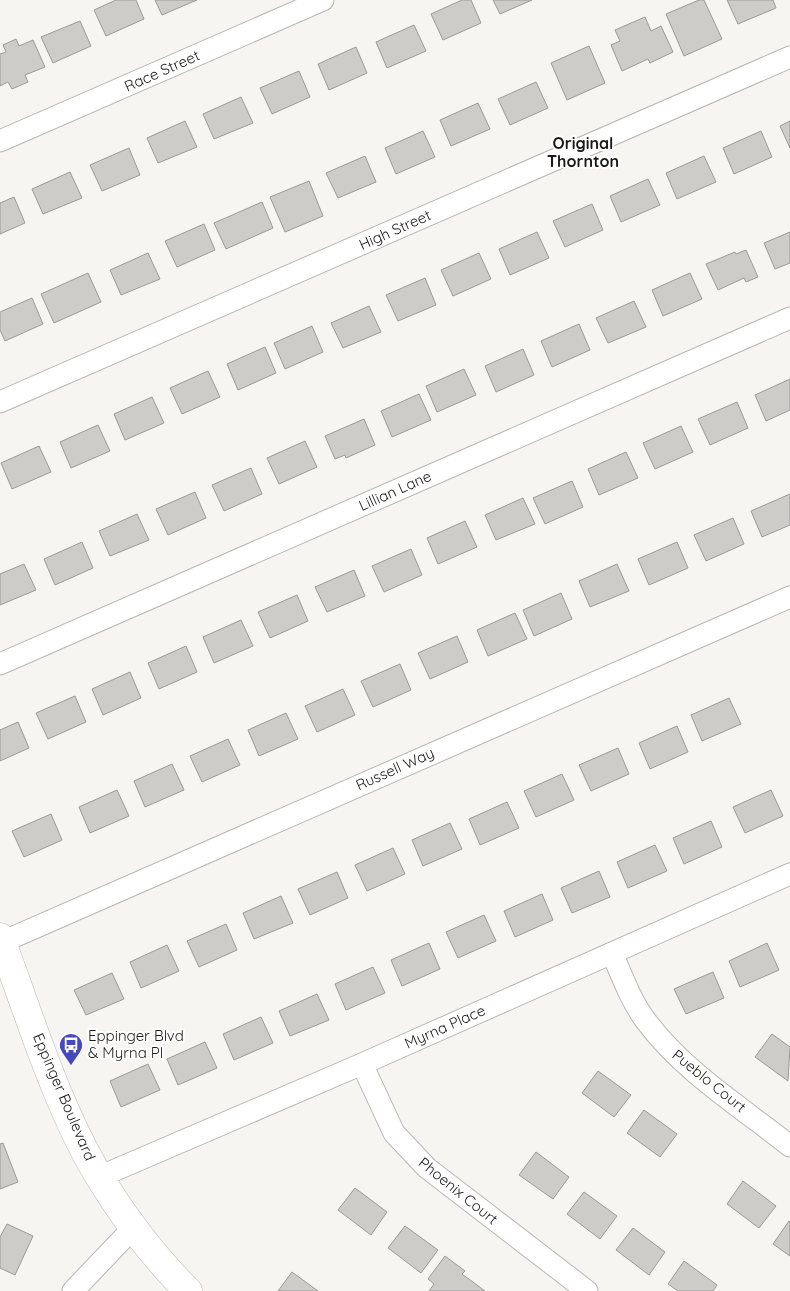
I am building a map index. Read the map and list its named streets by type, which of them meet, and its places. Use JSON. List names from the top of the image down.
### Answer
{
  "streets": {
    "street": [
      "Race Street",
      "High Street",
      "Lillian Lane",
      "Russell Way",
      "Myrna Place",
      "Pueblo Court",
      "Eppinger Boulevard",
      "Phoenix Court"
    ]
  },
  "crossings": [
    ["Russell Way", "Eppinger Boulevard"],
    ["Myrna Place", "Pueblo Court"],
    ["Myrna Place", "Eppinger Boulevard"],
    ["Myrna Place", "Phoenix Court"]
  ],
  "districts": ["Original Thornton"],
  "places": {
    "bus stop": ["Eppinger Blvd & Myrna Pl"]
  }
}
